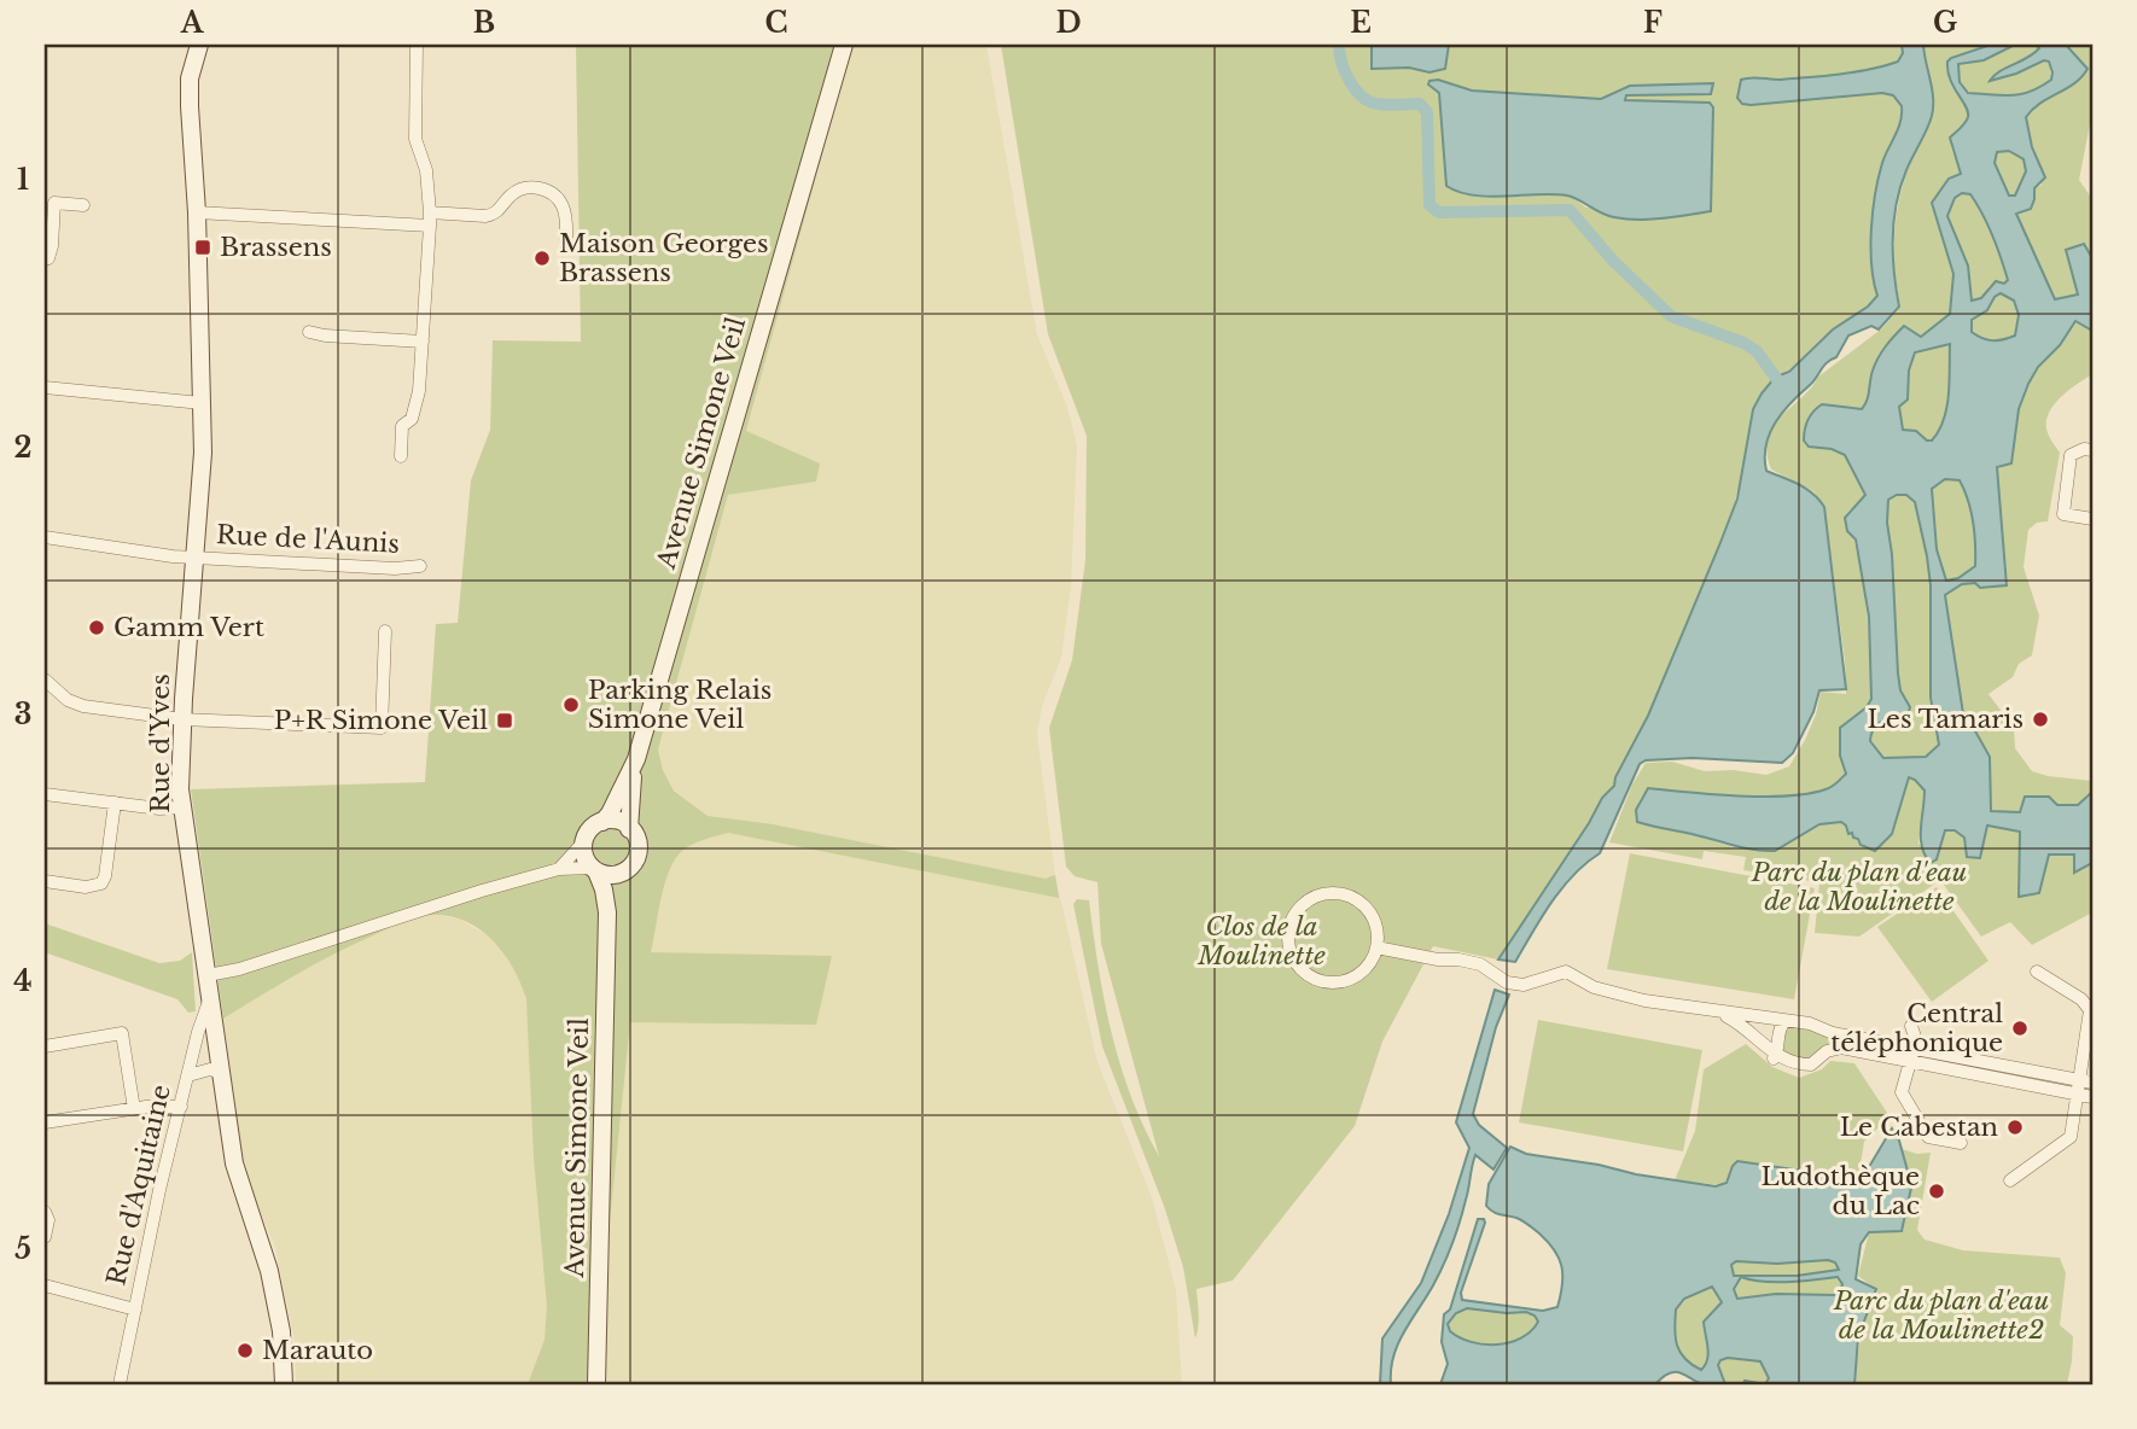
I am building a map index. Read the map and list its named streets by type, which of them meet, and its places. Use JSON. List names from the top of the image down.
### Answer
{
  "streets": {
    "main road": ["Avenue Simone Veil", "Rue d'Yves"],
    "street": ["Rue de l'Aunis", "Rue d'Aquitaine"]
  },
  "crossings": [
    ["Rue de l'Aunis", "Rue d'Yves"],
    ["Rue d'Yves", "Rue d'Aquitaine"]
  ],
  "parks": ["Parc du plan d'eau de la Moulinette", "Clos de la Moulinette", "Parc du plan d'eau de la Moulinette2"],
  "places": {
    "transit": ["Brassens", "P+R Simone Veil"],
    "other": [
      "Maison Georges Brassens",
      "Gamm Vert",
      "Parking Relais Simone Veil",
      "Les Tamaris",
      "Central téléphonique",
      "Le Cabestan",
      "Ludothèque du Lac",
      "Marauto"
    ]
  },
  "grid": {
    "columns": [
      "A",
      "B",
      "C",
      "D",
      "E",
      "F",
      "G"
    ],
    "rows": [
      "1",
      "2",
      "3",
      "4",
      "5"
    ]
  }
}
